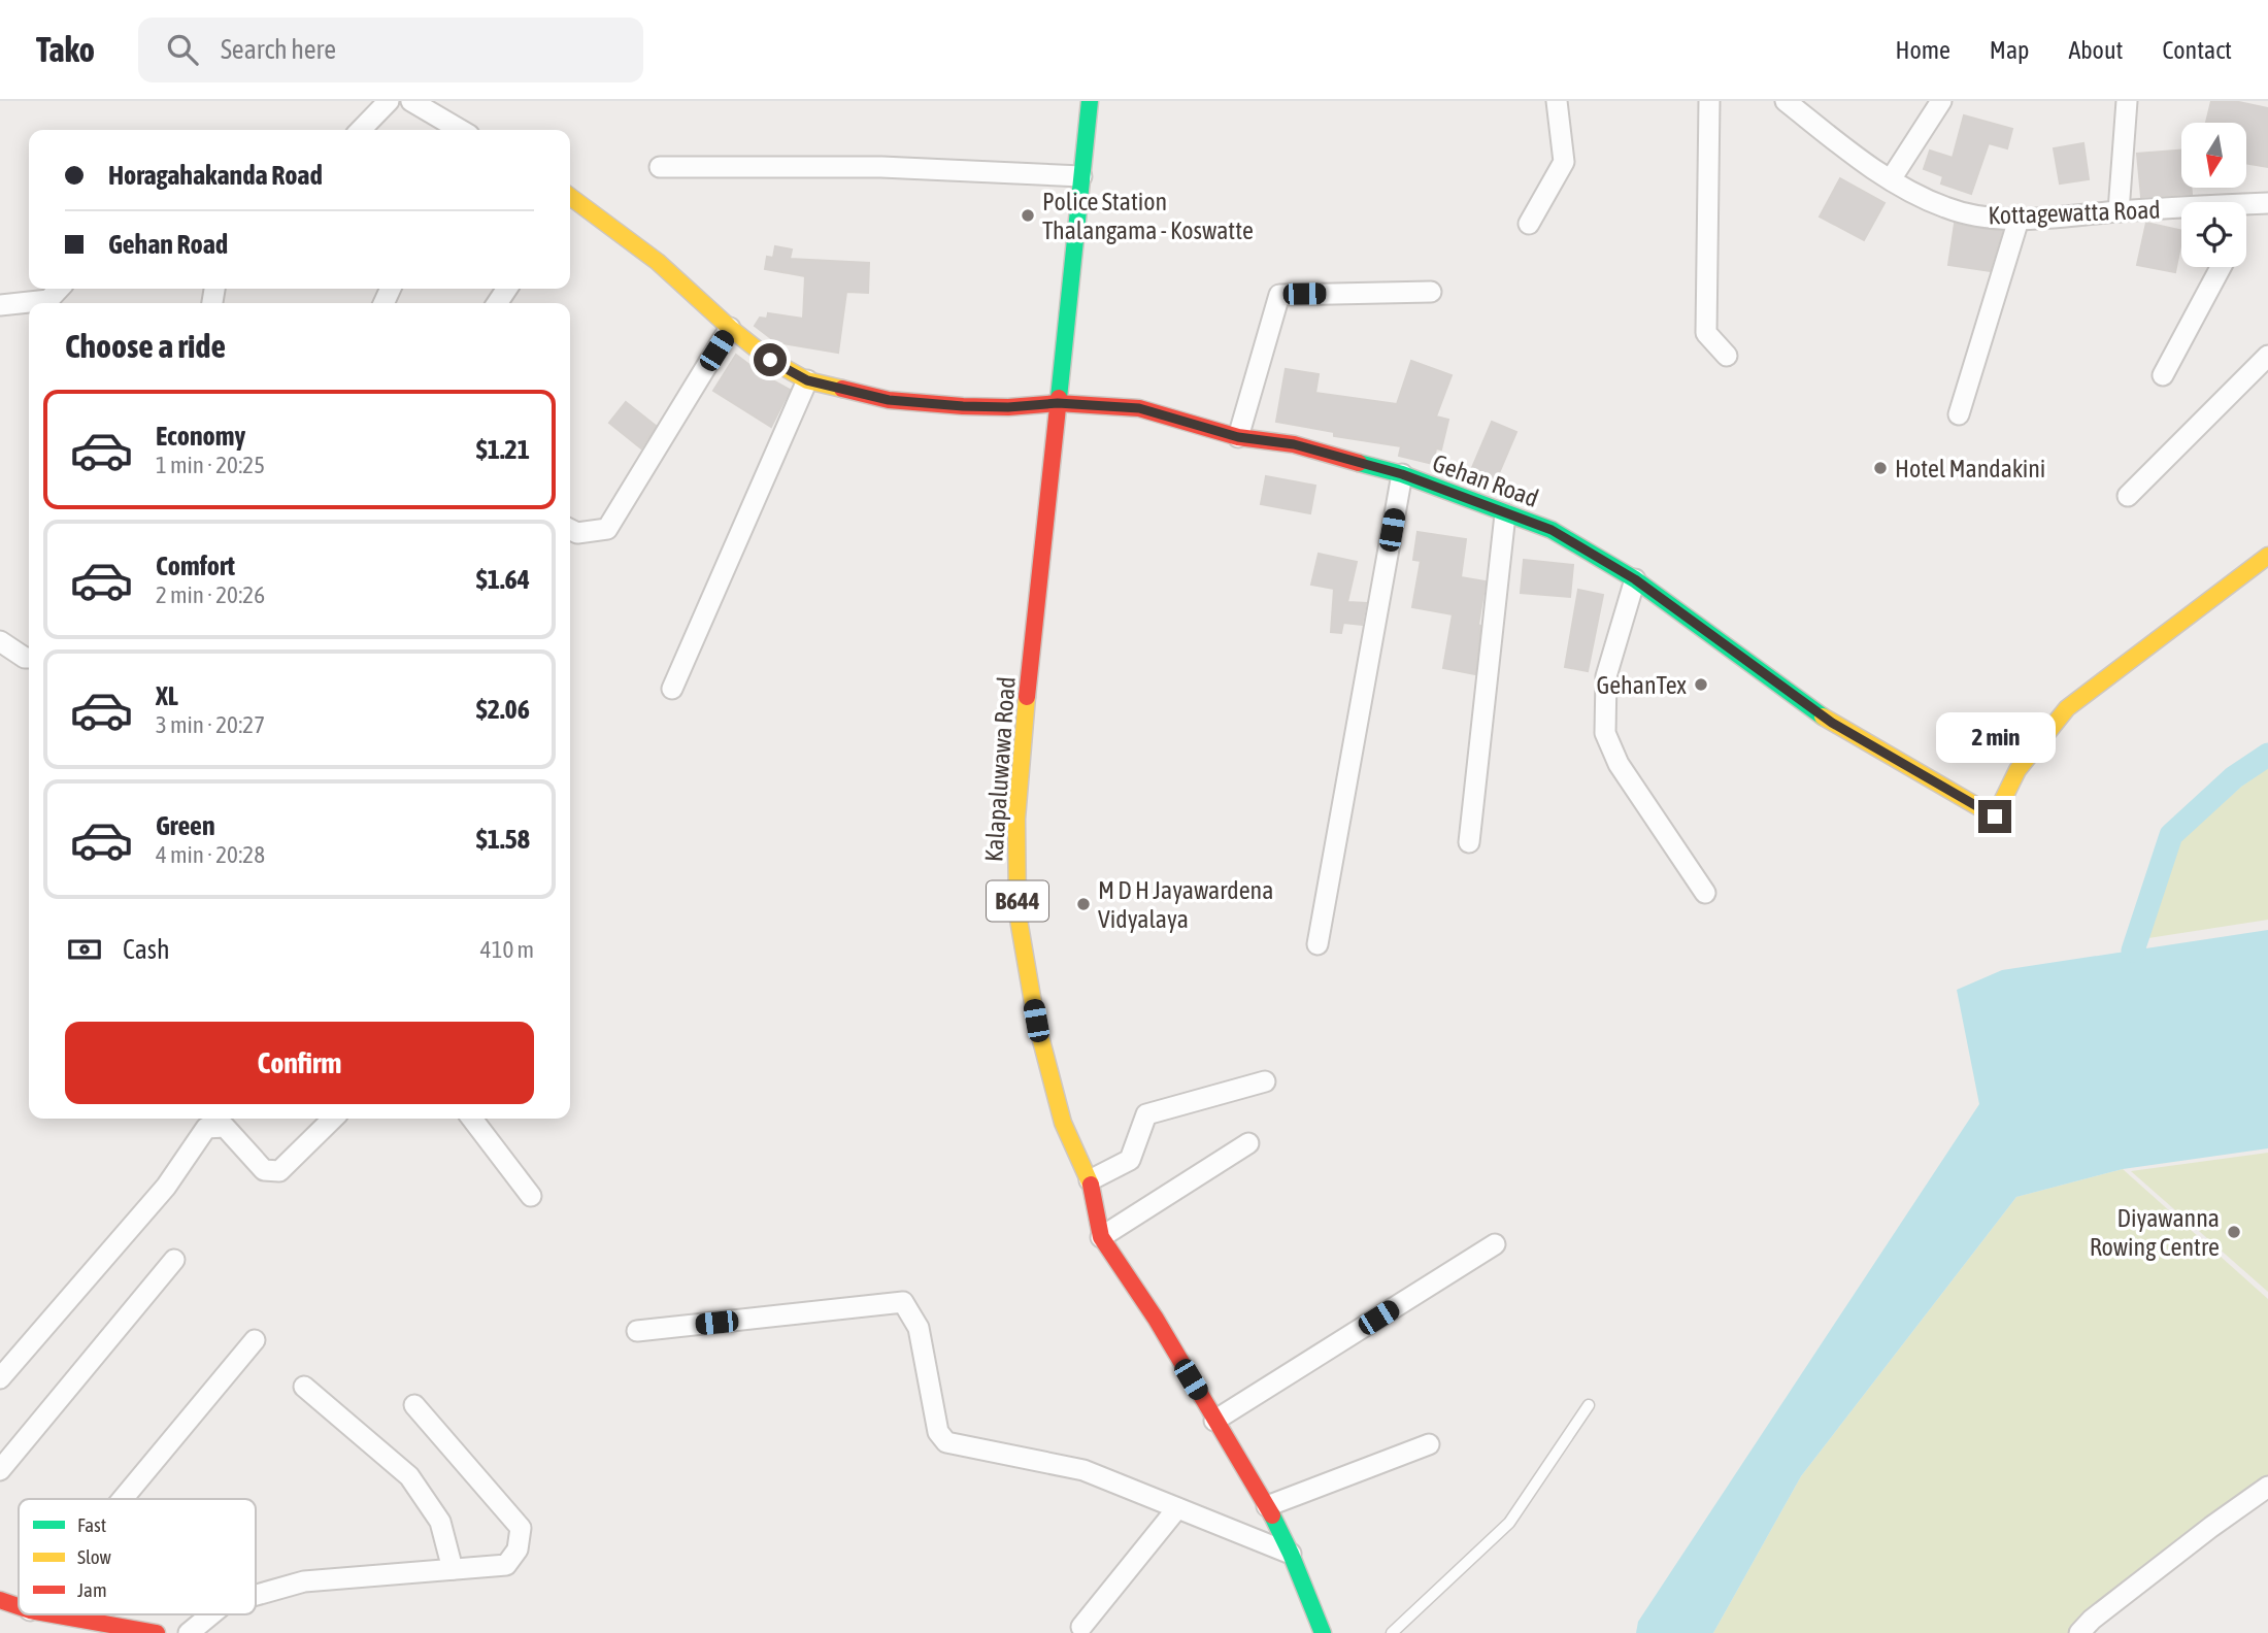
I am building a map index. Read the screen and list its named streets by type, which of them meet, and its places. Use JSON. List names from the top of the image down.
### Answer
{
  "streets": {
    "street": [
      "Kottagewatta Road",
      "Gehan Road",
      "Kalapaluwawa Road",
      "B644"
    ]
  },
  "crossings": [
    ["Gehan Road", "Kalapaluwawa Road"]
  ],
  "places": [
    "Police Station Thalangama - Koswatte",
    "Hotel Mandakini",
    "GehanTex",
    "M D H Jayawardena Vidyalaya",
    "Diyawanna Rowing Centre"
  ],
  "legend": ["Fast", "Slow", "Jam"],
  "north": "bottom",
  "page": {
    "header": "Tako",
    "search": "Search here",
    "nav": [
      "Home",
      "Map",
      "About",
      "Contact"
    ],
    "banner": ["Horagahakanda Road", "Gehan Road"],
    "heading": "Choose a ride",
    "list": [
      {
        "name": "Economy",
        "note": "1 min · 20:25",
        "value": "$1.21"
      },
      {
        "name": "Comfort",
        "note": "2 min · 20:26",
        "value": "$1.64"
      },
      {
        "name": "XL",
        "note": "3 min · 20:27",
        "value": "$2.06"
      },
      {
        "name": "Green",
        "note": "4 min · 20:28",
        "value": "$1.58"
      }
    ],
    "bubble": "2 min",
    "pay": ["Cash", "410 m"],
    "buttons": "Confirm"
  }
}
